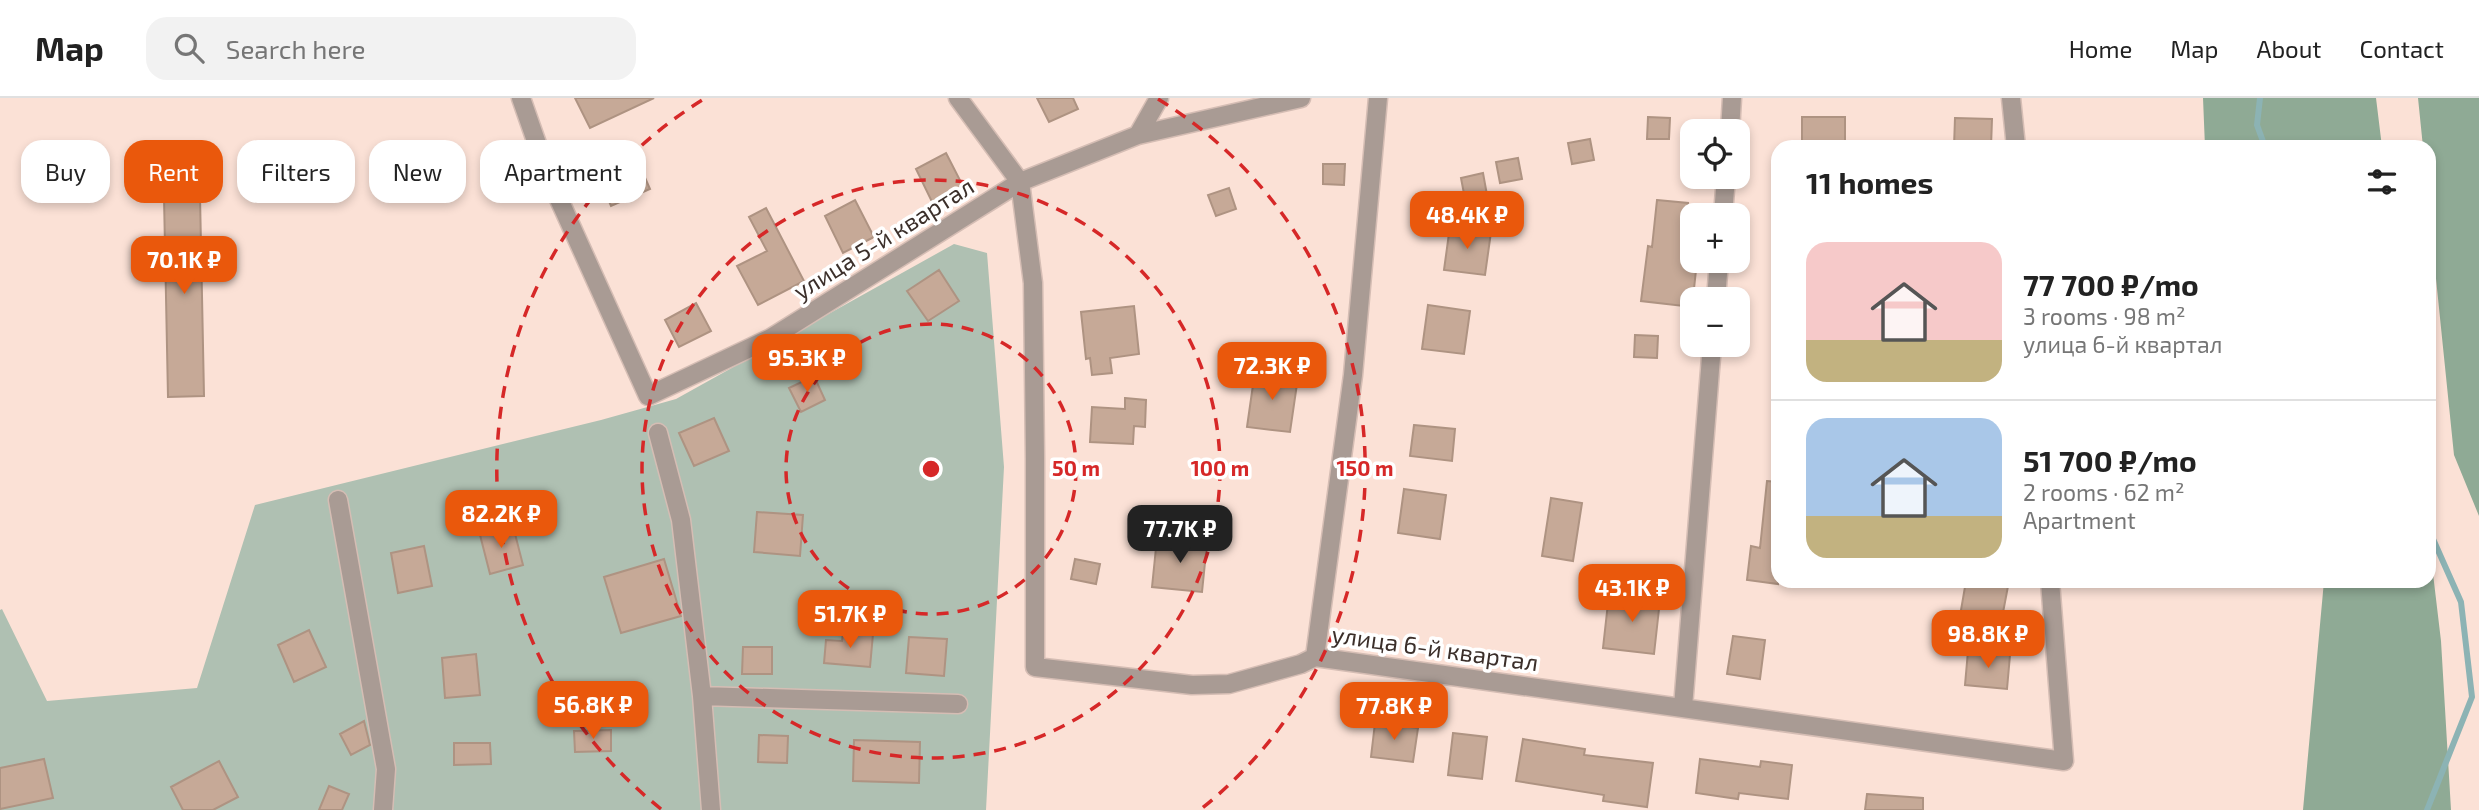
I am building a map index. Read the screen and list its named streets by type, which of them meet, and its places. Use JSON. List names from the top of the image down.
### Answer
{
  "streets": {
    "street": ["улица 5-й квартал", "улица 6-й квартал"]
  },
  "page": {
    "header": "Map",
    "search": "Search here",
    "nav": [
      "Home",
      "Map",
      "About",
      "Contact"
    ],
    "map_buttons": ["+", "−"],
    "chip": [
      "Buy",
      "Rent",
      "Filters",
      "New",
      "Apartment"
    ],
    "heading": "11 homes",
    "price": [
      "48.4K ₽",
      "70.1K ₽",
      "95.3K ₽",
      "72.3K ₽",
      "82.2K ₽",
      "77.7K ₽",
      "43.1K ₽",
      "51.7K ₽",
      "98.8K ₽",
      "56.8K ₽",
      "77.8K ₽"
    ],
    "list": [
      {
        "name": "77 700 ₽/mo",
        "note": "3 rooms · 98 m² · улица 6-й квартал"
      },
      {
        "name": "51 700 ₽/mo",
        "note": "2 rooms · 62 m² · Apartment"
      }
    ]
  },
  "rings": ["50 m", "100 m", "150 m"]
}
